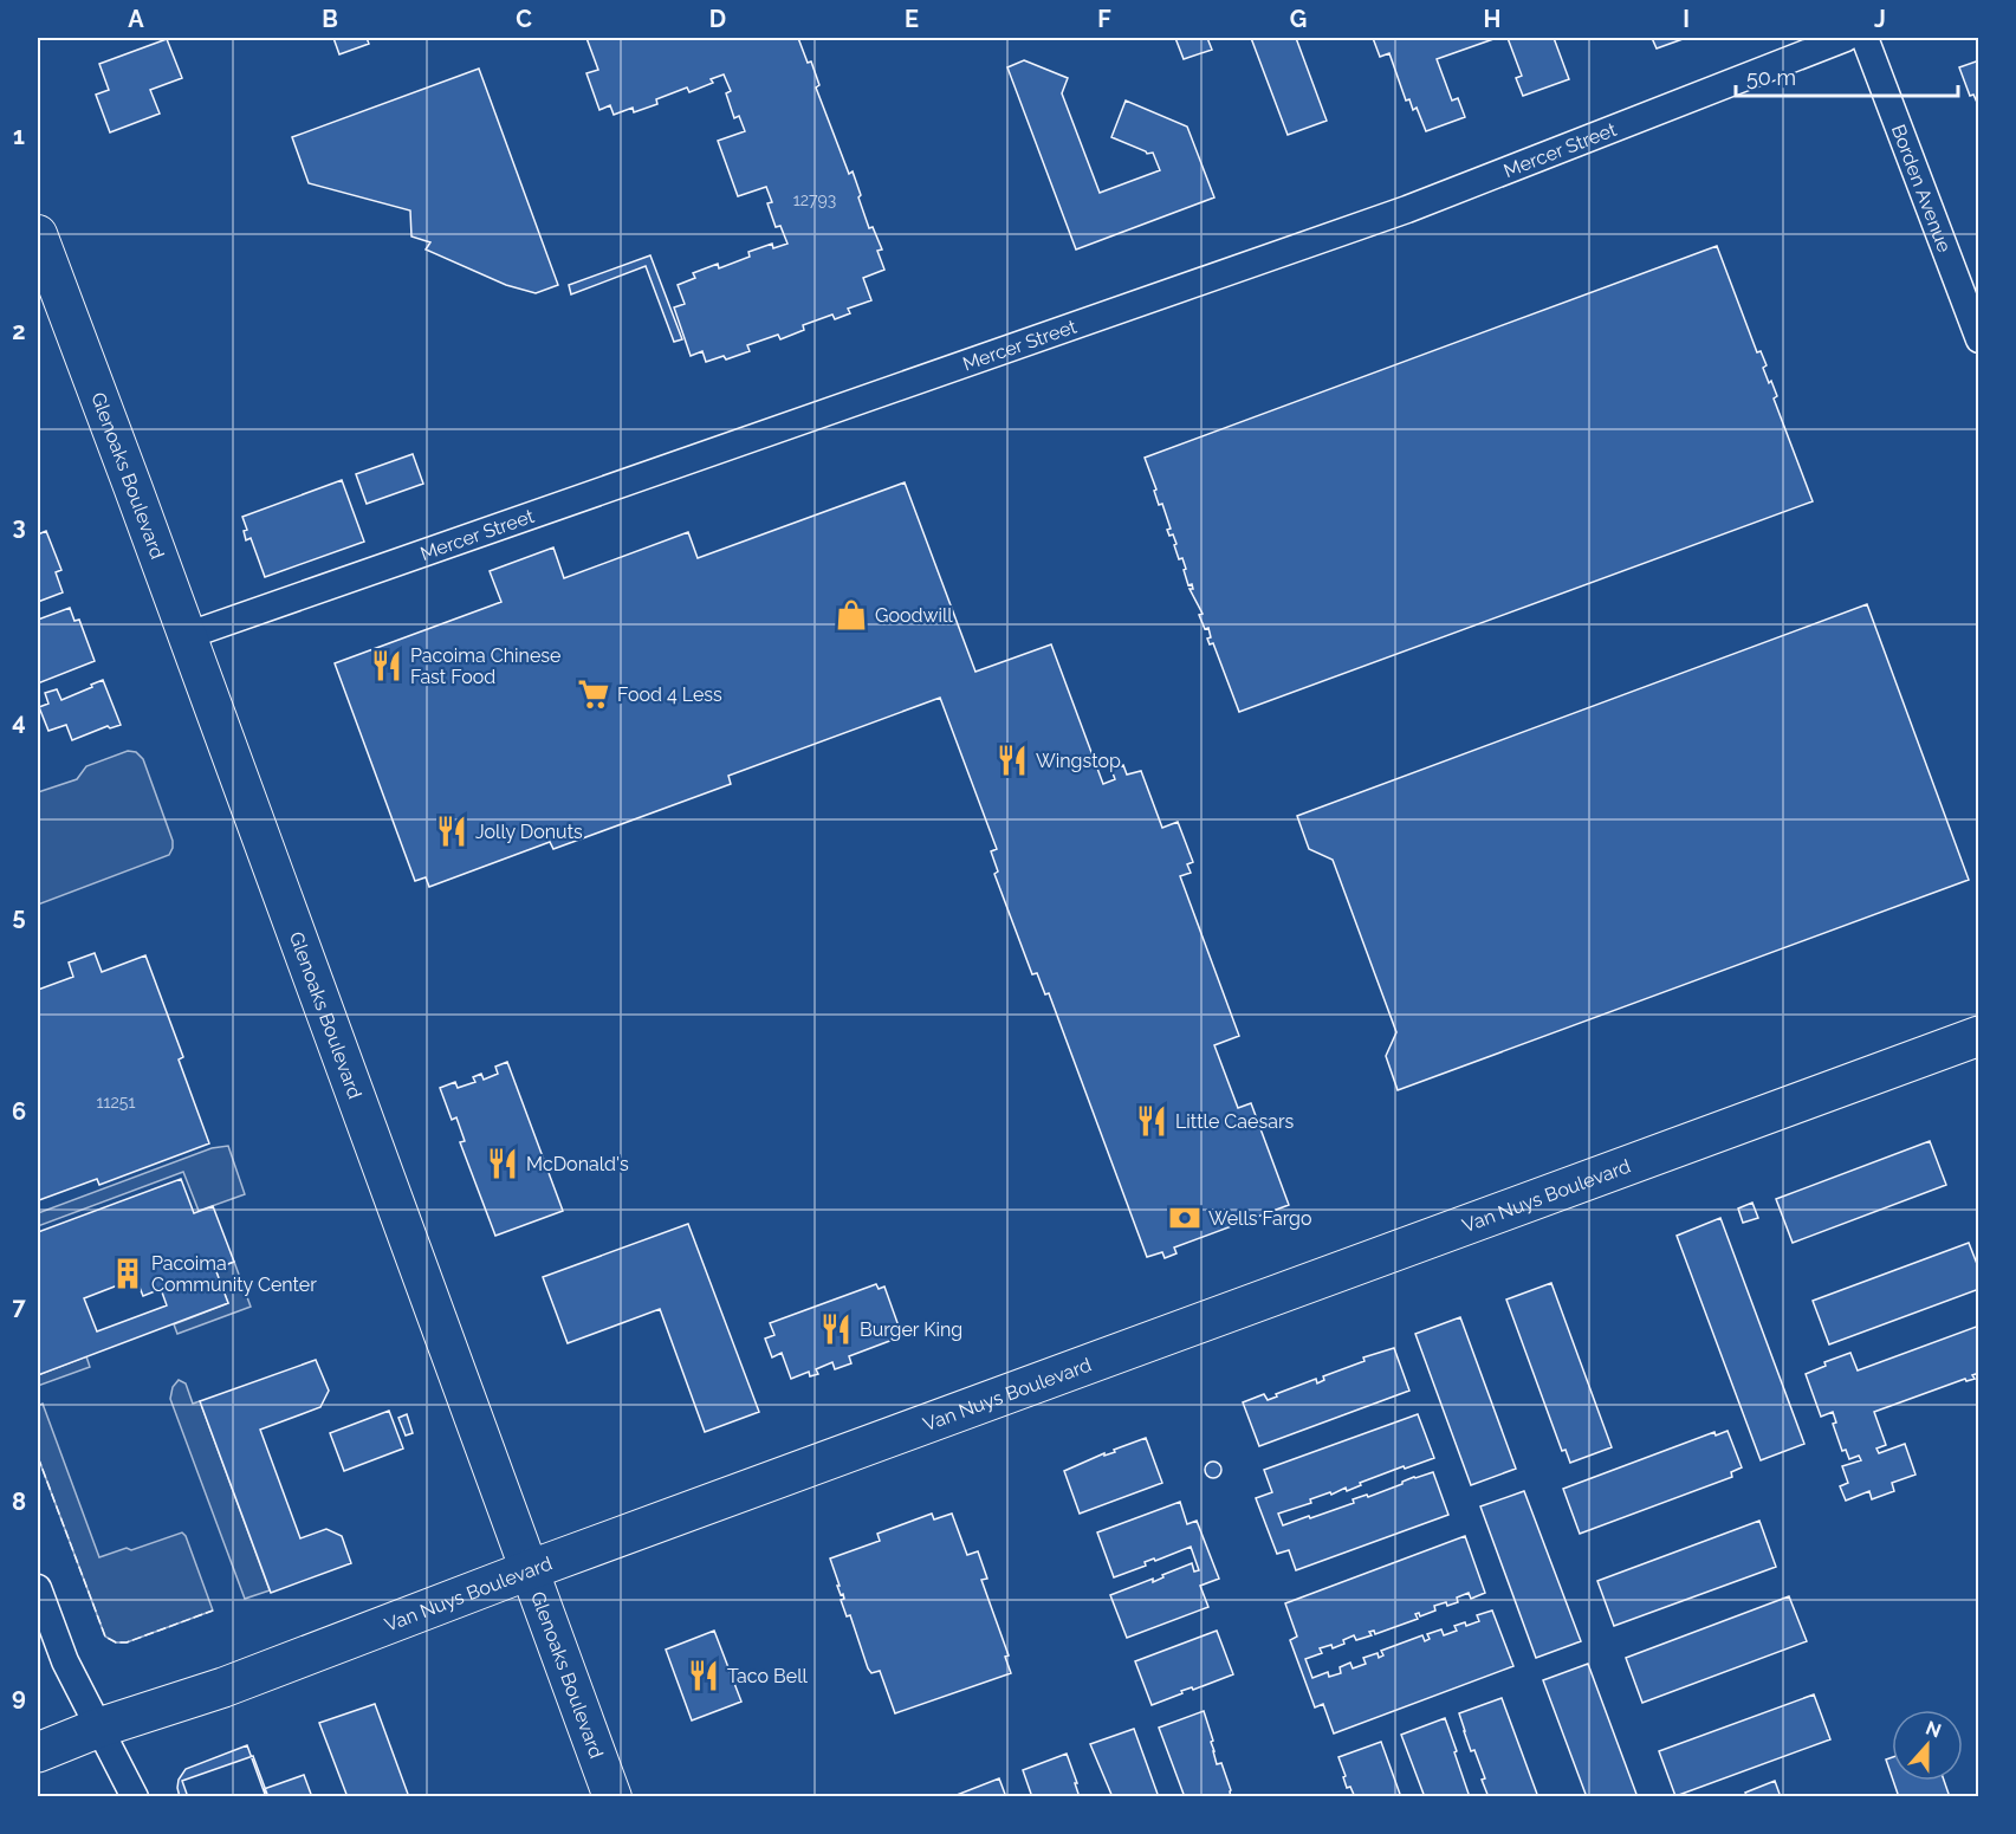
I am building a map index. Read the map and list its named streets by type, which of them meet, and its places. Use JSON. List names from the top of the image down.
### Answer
{
  "streets": {
    "main road": ["Glenoaks Boulevard", "Van Nuys Boulevard"],
    "street": ["Mercer Street", "Borden Avenue"]
  },
  "crossings": [
    ["Mercer Street", "Glenoaks Boulevard"],
    ["Glenoaks Boulevard", "Van Nuys Boulevard"]
  ],
  "places": {
    "shop": ["Goodwill"],
    "restaurant": [
      "Pacoima Chinese Fast Food",
      "Wingstop",
      "Jolly Donuts",
      "Little Caesars",
      "McDonald's",
      "Burger King",
      "Taco Bell"
    ],
    "supermarket": ["Food 4 Less"],
    "bank": ["Wells Fargo"],
    "building": ["Pacoima Community Center"]
  },
  "house_numbers": ["12793", "11251"],
  "scale_bar": "50 m",
  "north": "top",
  "grid": {
    "columns": [
      "A",
      "B",
      "C",
      "D",
      "E",
      "F",
      "G",
      "H",
      "I",
      "J"
    ],
    "rows": [
      "1",
      "2",
      "3",
      "4",
      "5",
      "6",
      "7",
      "8",
      "9"
    ]
  }
}
